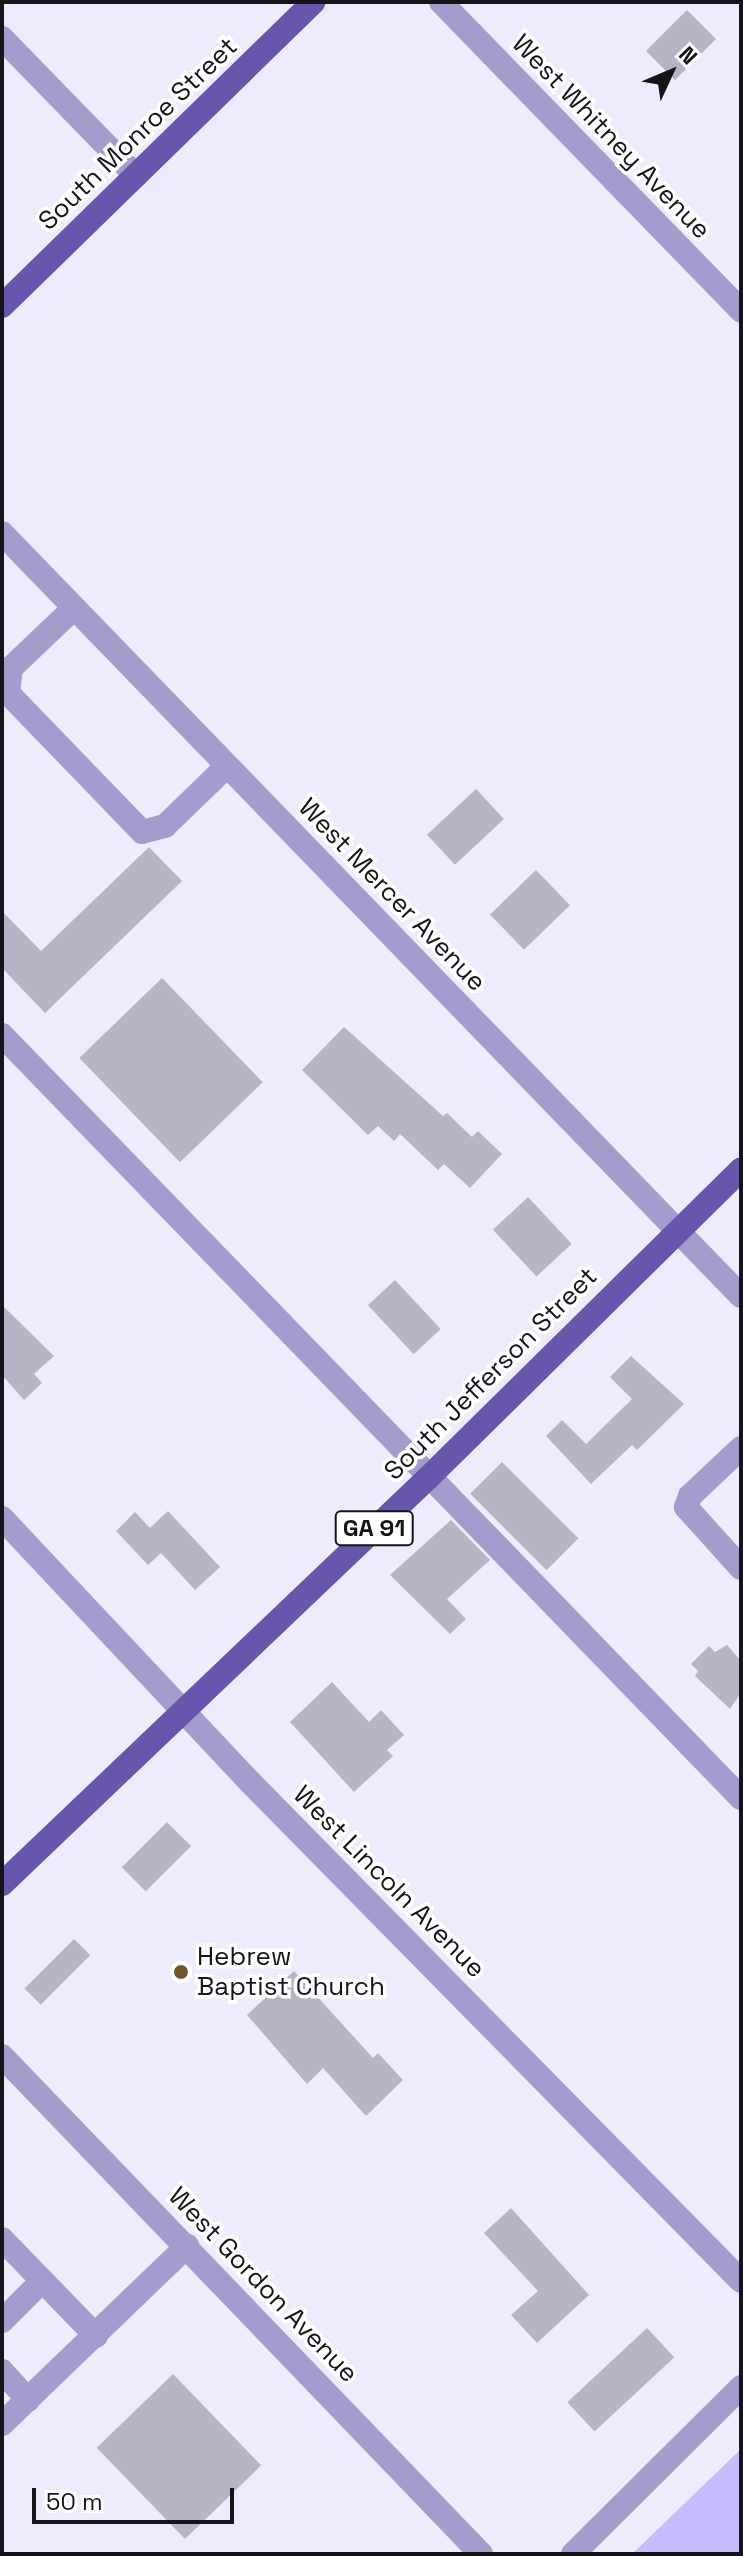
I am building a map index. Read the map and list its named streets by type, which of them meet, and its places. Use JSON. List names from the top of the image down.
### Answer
{
  "streets": {
    "main road": ["South Monroe Street", "South Jefferson Street", "GA 91"],
    "street": [
      "West Whitney Avenue",
      "West Mercer Avenue",
      "West Lincoln Avenue",
      "West Gordon Avenue"
    ]
  },
  "crossings": [
    ["West Mercer Avenue", "South Jefferson Street"],
    ["South Jefferson Street", "West Lincoln Avenue"]
  ],
  "places": ["Hebrew Baptist Church"],
  "scale_bar": "50 m",
  "north": "top right"
}
